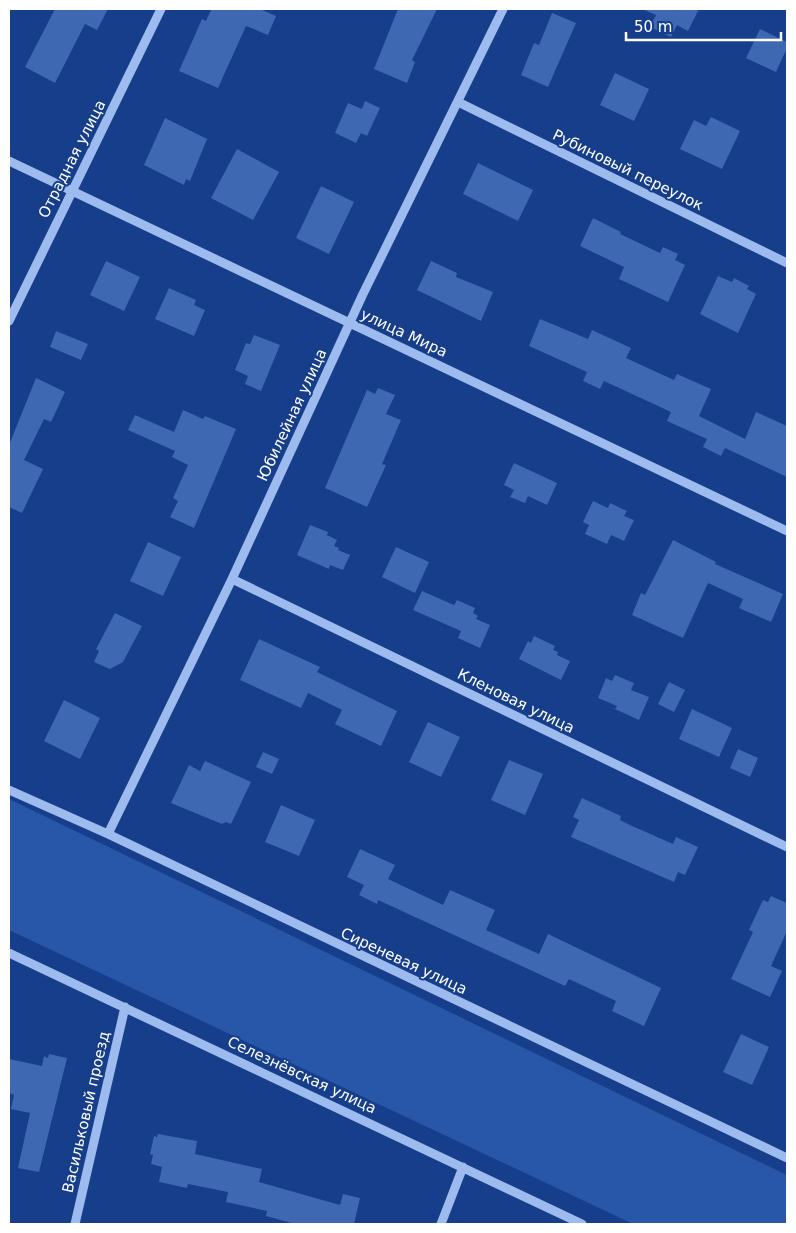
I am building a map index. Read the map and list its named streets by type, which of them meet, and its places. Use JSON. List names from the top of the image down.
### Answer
{
  "streets": {
    "street": [
      "Отрадная улица",
      "Рубиновый переулок",
      "улица Мира",
      "Юбилейная улица",
      "Кленовая улица",
      "Сиреневая улица",
      "Селезнёвская улица",
      "Васильковый проезд"
    ]
  },
  "crossings": [
    ["Отрадная улица", "улица Мира"],
    ["Рубиновый переулок", "Юбилейная улица"],
    ["улица Мира", "Юбилейная улица"],
    ["Юбилейная улица", "Кленовая улица"],
    ["Юбилейная улица", "Сиреневая улица"],
    ["Селезнёвская улица", "Васильковый проезд"]
  ],
  "scale_bar": "50 m"
}
